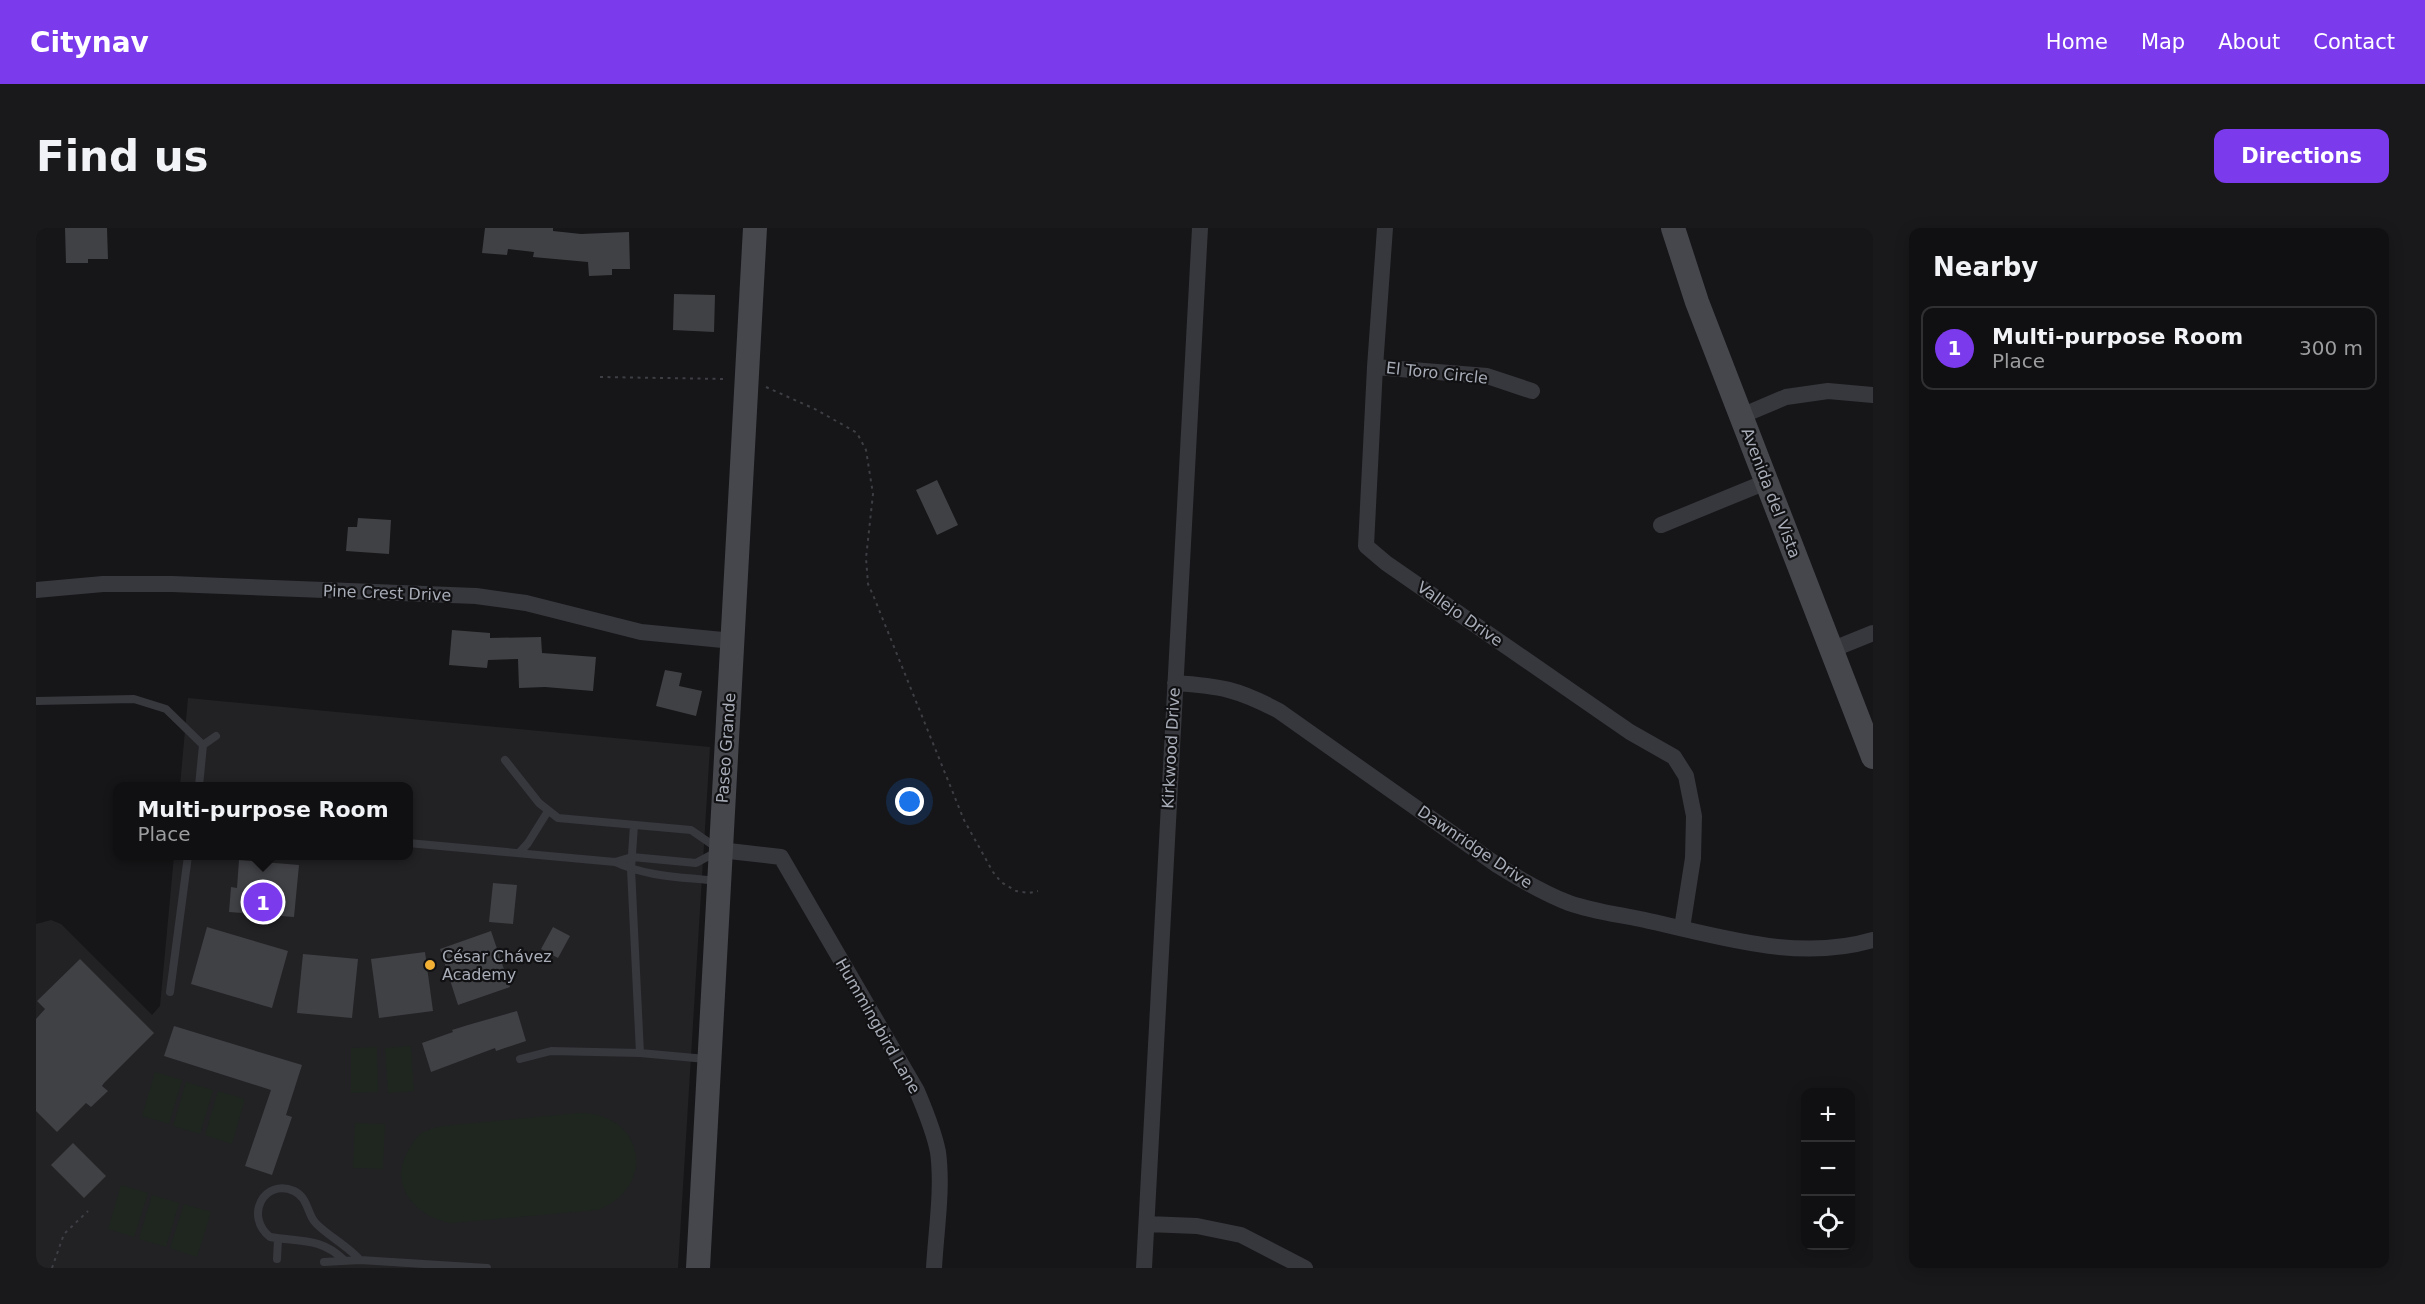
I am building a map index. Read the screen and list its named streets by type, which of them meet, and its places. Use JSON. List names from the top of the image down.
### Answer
{
  "streets": {
    "main road": ["Avenida del Vista", "Paseo Grande"],
    "street": [
      "El Toro Circle",
      "Pine Crest Drive",
      "Vallejo Drive",
      "Kirkwood Drive",
      "Dawnridge Drive",
      "Hummingbird Lane"
    ]
  },
  "crossings": [
    ["El Toro Circle", "Vallejo Drive"],
    ["Pine Crest Drive", "Paseo Grande"],
    ["Vallejo Drive", "Dawnridge Drive"],
    ["Paseo Grande", "Hummingbird Lane"],
    ["Kirkwood Drive", "Dawnridge Drive"]
  ],
  "places": ["César Chávez Academy"],
  "page": {
    "header": "Citynav",
    "nav": [
      "Home",
      "Map",
      "About",
      "Contact"
    ],
    "buttons": "Directions",
    "title": "Find us",
    "heading": "Nearby",
    "list": [
      {
        "mark": "1",
        "name": "Multi-purpose Room",
        "note": "Place",
        "value": "300 m"
      }
    ],
    "popup": ["Multi-purpose Room", "Place"],
    "pins": "1",
    "map_buttons": ["+", "−"]
  }
}
